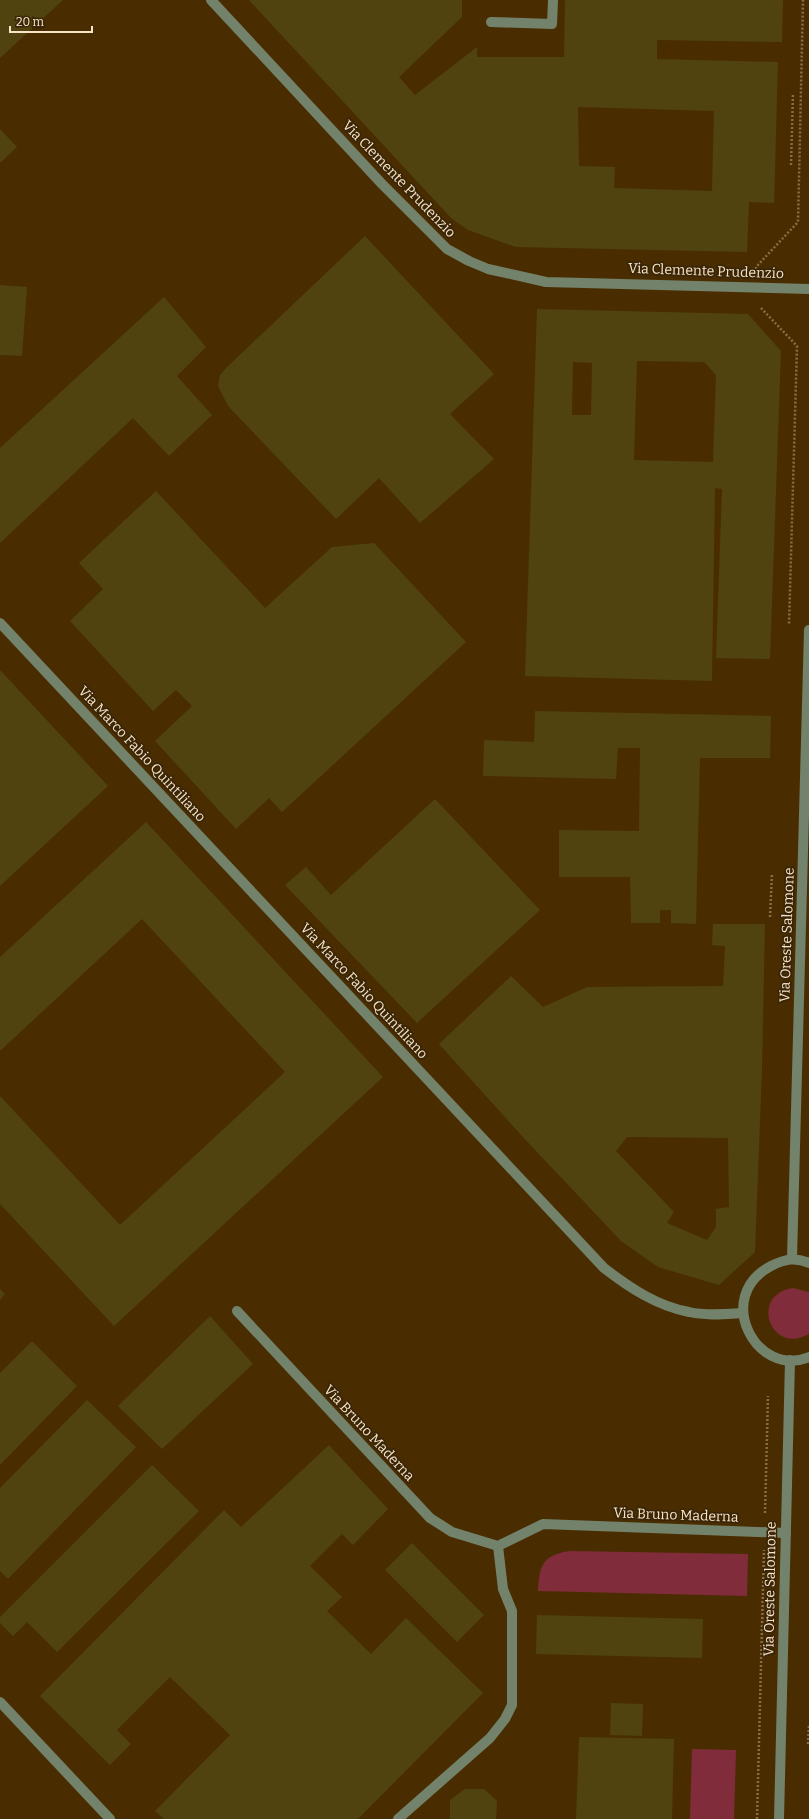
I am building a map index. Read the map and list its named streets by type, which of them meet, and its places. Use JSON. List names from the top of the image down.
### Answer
{
  "streets": {
    "street": [
      "Via Clemente Prudenzio",
      "Via Marco Fabio Quintiliano",
      "Via Oreste Salomone",
      "Via Bruno Maderna"
    ]
  },
  "crossings": [
    ["Via Oreste Salomone", "Via Bruno Maderna"]
  ],
  "scale_bar": "20 m"
}
